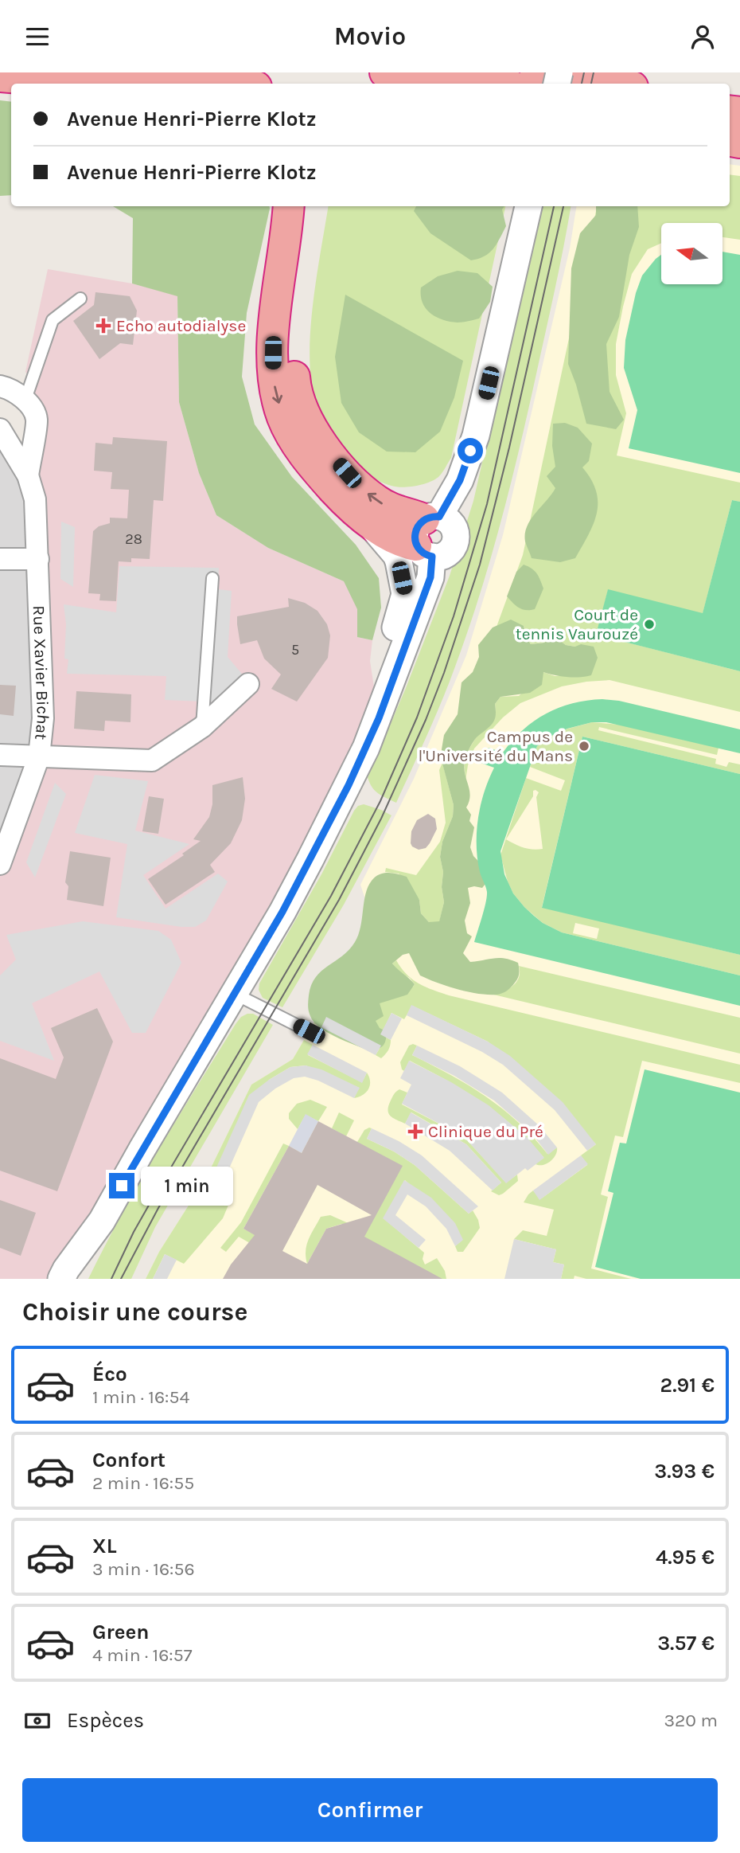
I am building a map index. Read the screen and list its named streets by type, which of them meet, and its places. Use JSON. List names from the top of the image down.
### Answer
{
  "streets": {
    "street": ["Rue Xavier Bichat"]
  },
  "places": {
    "health": ["Echo autodialyse", "Clinique du Pré"],
    "other": ["Court de tennis Vaurouzé", "Campus de l'Université du Mans"]
  },
  "house_numbers": ["28", "5"],
  "north": "left",
  "page": {
    "header": "Movio",
    "banner": ["Avenue Henri-Pierre Klotz", "Avenue Henri-Pierre Klotz"],
    "bubble": "1 min",
    "heading": "Choisir une course",
    "list": [
      {
        "name": "Éco",
        "note": "1 min · 16:54",
        "value": "2.91 €"
      },
      {
        "name": "Confort",
        "note": "2 min · 16:55",
        "value": "3.93 €"
      },
      {
        "name": "XL",
        "note": "3 min · 16:56",
        "value": "4.95 €"
      },
      {
        "name": "Green",
        "note": "4 min · 16:57",
        "value": "3.57 €"
      }
    ],
    "pay": ["Espèces", "320 m"],
    "buttons": "Confirmer"
  }
}
